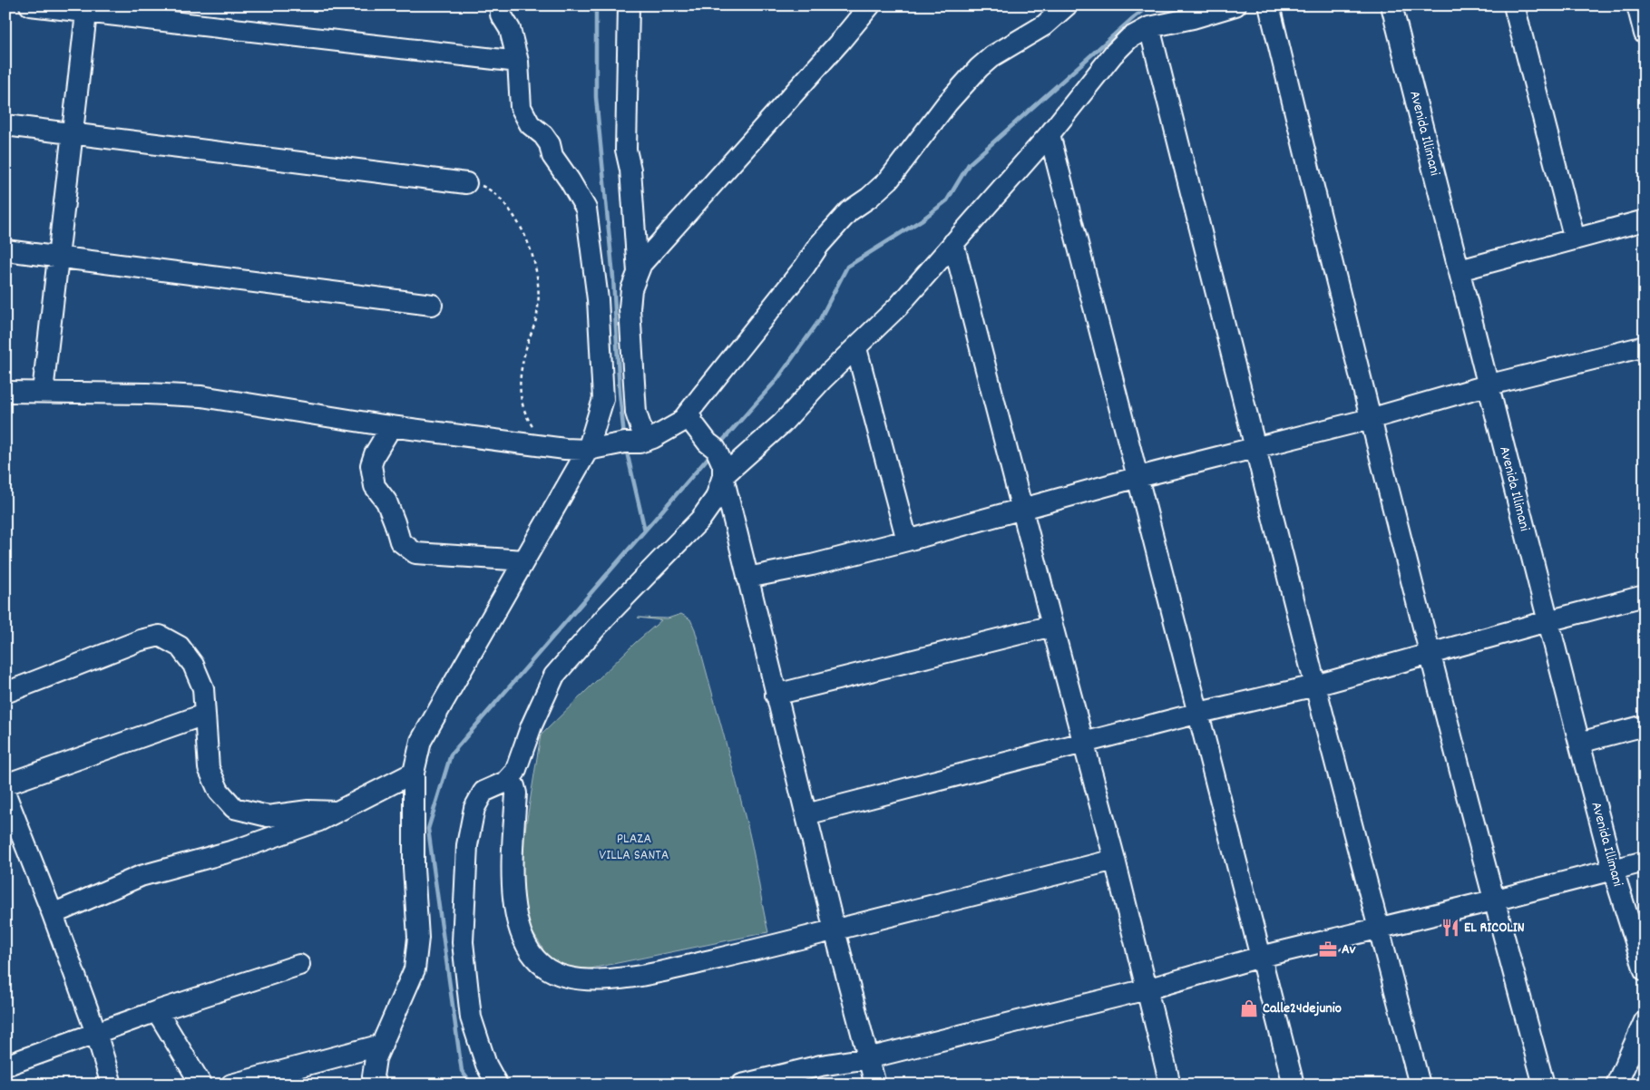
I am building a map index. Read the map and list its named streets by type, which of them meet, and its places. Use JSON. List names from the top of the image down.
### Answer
{
  "streets": {
    "street": ["Avenida Illimani"]
  },
  "parks": ["PLAZA VILLA SANTA"],
  "places": {
    "restaurant": ["EL RICOLIN"],
    "office": ["Av"],
    "shop": ["Calle24dejunio"]
  }
}
